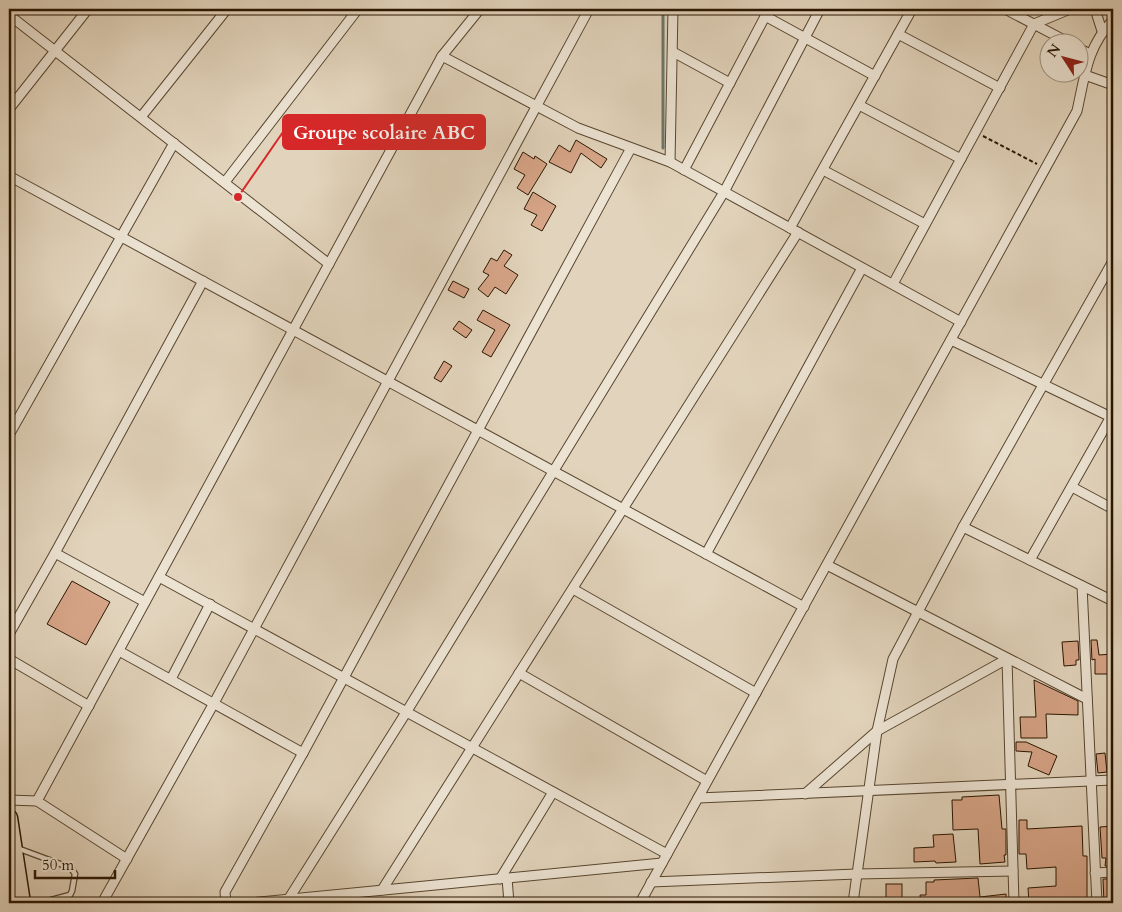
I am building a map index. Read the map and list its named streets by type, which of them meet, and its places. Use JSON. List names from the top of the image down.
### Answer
{
  "places": ["Groupe scolaire ABC"],
  "scale_bar": "50 m",
  "north": "top left"
}
